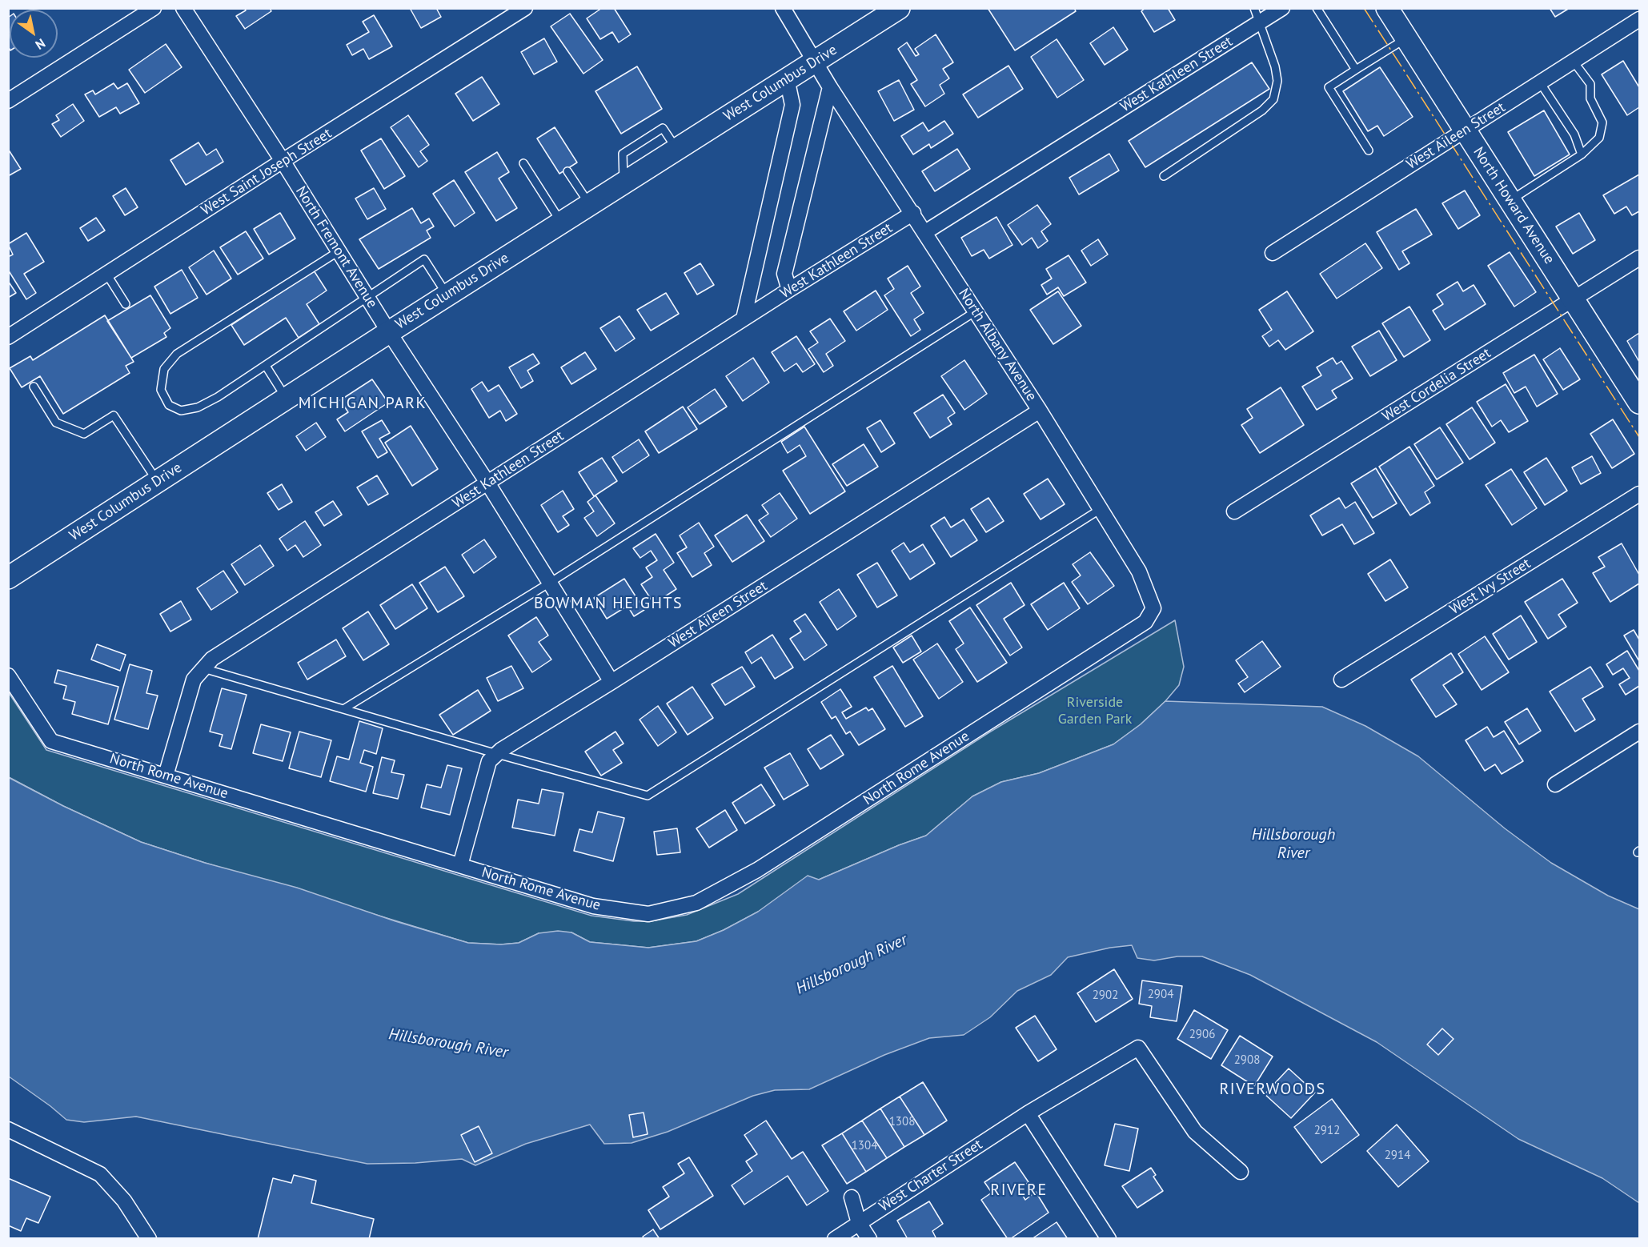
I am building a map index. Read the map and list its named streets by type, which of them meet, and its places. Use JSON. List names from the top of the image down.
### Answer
{
  "streets": {
    "main road": ["West Columbus Drive", "North Howard Avenue"],
    "street": [
      "West Kathleen Street",
      "West Aileen Street",
      "West Saint Joseph Street",
      "North Fremont Avenue",
      "North Albany Avenue",
      "West Cordelia Street",
      "West Ivy Street",
      "North Rome Avenue",
      "West Charter Street"
    ]
  },
  "crossings": [
    ["West Kathleen Street", "North Fremont Avenue"],
    ["West Kathleen Street", "North Albany Avenue"],
    ["West Kathleen Street", "North Rome Avenue"],
    ["West Columbus Drive", "North Fremont Avenue"],
    ["West Columbus Drive", "North Albany Avenue"],
    ["West Aileen Street", "North Howard Avenue"],
    ["West Aileen Street", "North Fremont Avenue"],
    ["West Aileen Street", "North Albany Avenue"],
    ["West Aileen Street", "North Rome Avenue"],
    ["West Saint Joseph Street", "North Fremont Avenue"],
    ["North Howard Avenue", "West Cordelia Street"],
    ["North Albany Avenue", "North Rome Avenue"]
  ],
  "districts": [
    "MICHIGAN PARK",
    "BOWMAN HEIGHTS",
    "RIVERWOODS",
    "RIVERE"
  ],
  "water": ["Hillsborough River"],
  "parks": ["Riverside Garden Park"],
  "house_numbers": [
    "2904",
    "2902",
    "2906",
    "2908",
    "1308",
    "2912",
    "1304",
    "2914"
  ],
  "north": "bottom right"
}
